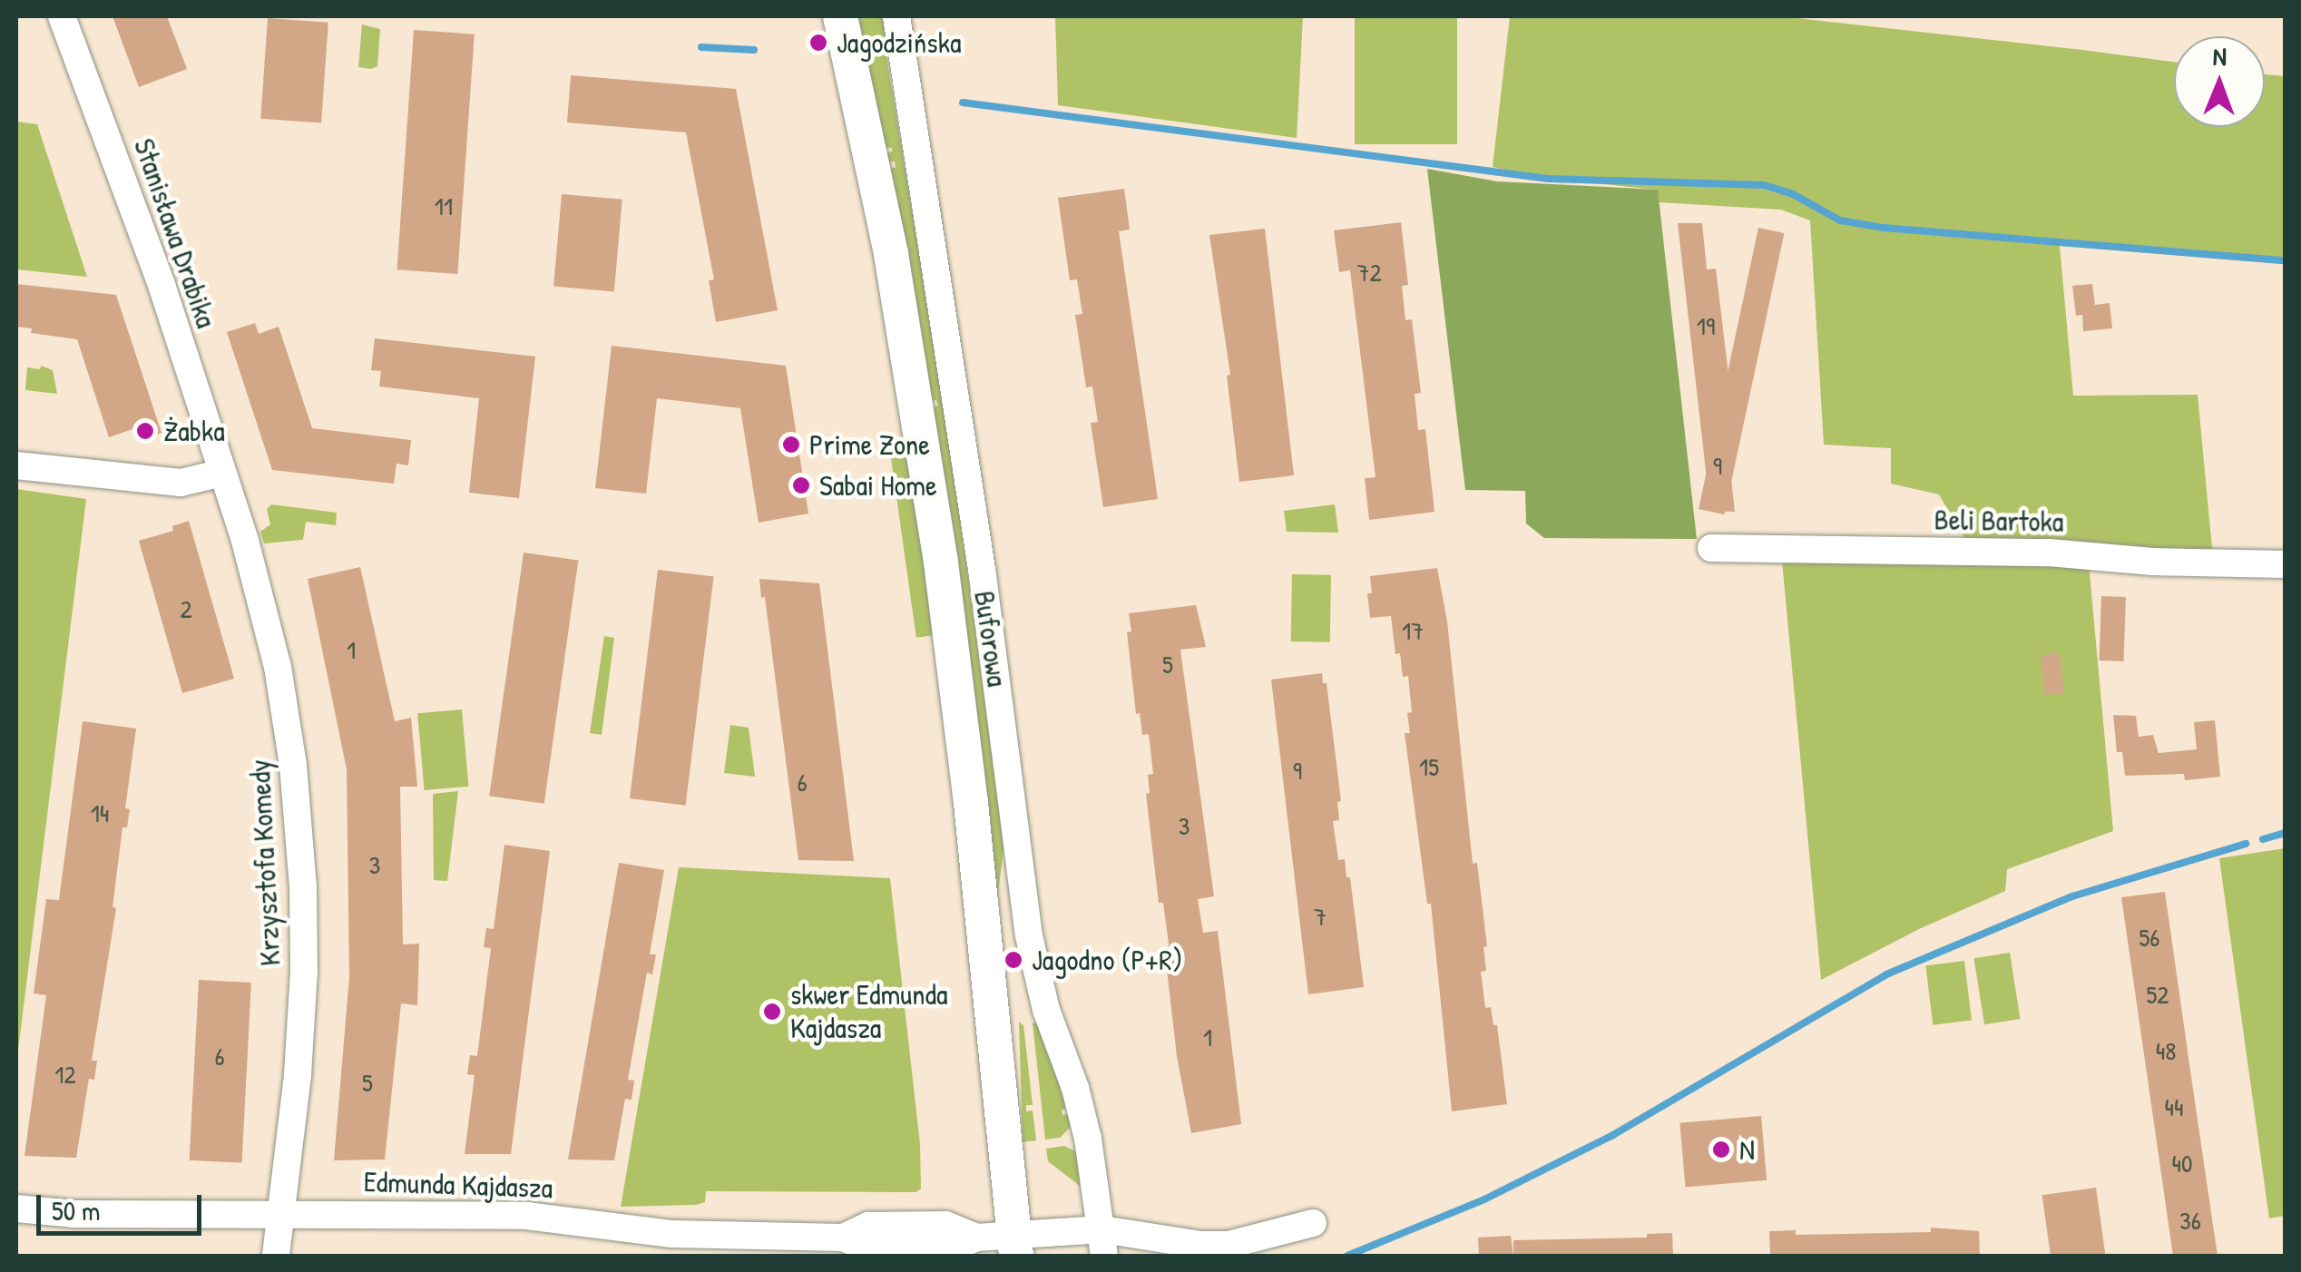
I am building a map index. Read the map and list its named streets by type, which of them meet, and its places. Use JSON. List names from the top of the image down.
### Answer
{
  "streets": {
    "main road": ["Buforowa"],
    "street": [
      "Stanisława Drabika",
      "Beli Bartoka",
      "Krzysztofa Komedy",
      "Edmunda Kajdasza"
    ]
  },
  "crossings": [
    ["Stanisława Drabika", "Krzysztofa Komedy"],
    ["Buforowa", "Edmunda Kajdasza"],
    ["Krzysztofa Komedy", "Edmunda Kajdasza"]
  ],
  "places": [
    "Jagodzińska",
    "Żabka",
    "Prime Zone",
    "Sabai Home",
    "Jagodno (P+R)",
    "skwer Edmunda Kajdasza",
    "N"
  ],
  "house_numbers": [
    "11",
    "72",
    "19",
    "9",
    "2",
    "17",
    "1",
    "5",
    "15",
    "9",
    "6",
    "14",
    "3",
    "3",
    "7",
    "56",
    "52",
    "1",
    "48",
    "6",
    "12",
    "5",
    "44",
    "40",
    "36"
  ],
  "scale_bar": "50 m",
  "north": "top"
}
